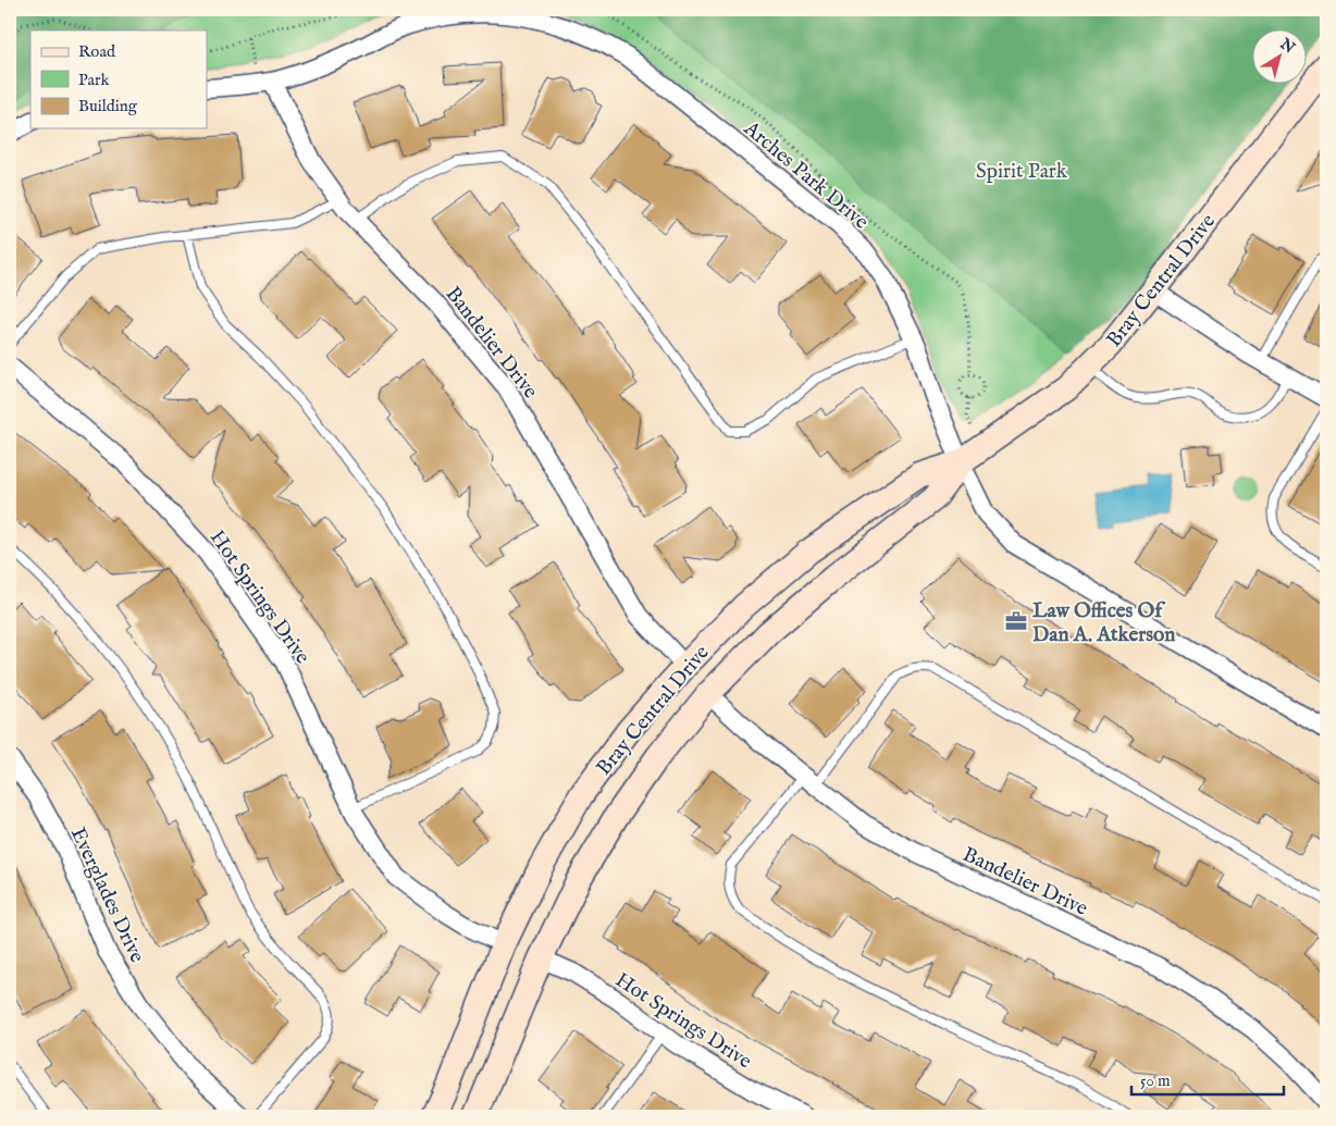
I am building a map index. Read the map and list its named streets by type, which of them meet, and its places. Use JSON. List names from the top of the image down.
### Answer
{
  "streets": {
    "street": [
      "Arches Park Drive",
      "Bray Central Drive",
      "Bandelier Drive",
      "Hot Springs Drive",
      "Everglades Drive"
    ]
  },
  "crossings": [
    ["Arches Park Drive", "Bray Central Drive"],
    ["Arches Park Drive", "Bandelier Drive"],
    ["Bray Central Drive", "Bandelier Drive"],
    ["Bray Central Drive", "Hot Springs Drive"]
  ],
  "parks": ["Spirit Park"],
  "places": {
    "office": ["Law Offices Of Dan A. Atkerson"]
  },
  "legend": ["Road", "Park", "Building"],
  "scale_bar": "50 m",
  "north": "top right"
}
